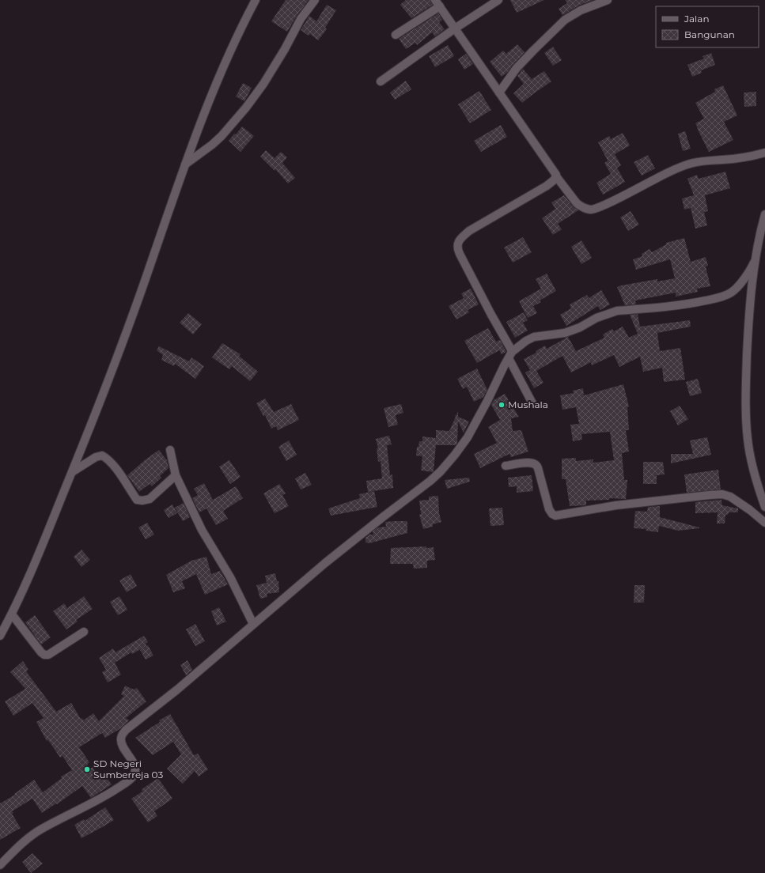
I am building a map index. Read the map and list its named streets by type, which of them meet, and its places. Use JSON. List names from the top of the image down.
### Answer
{
  "places": ["Mushala", "SD Negeri Sumberreja 03"],
  "legend": ["Jalan", "Bangunan"]
}
